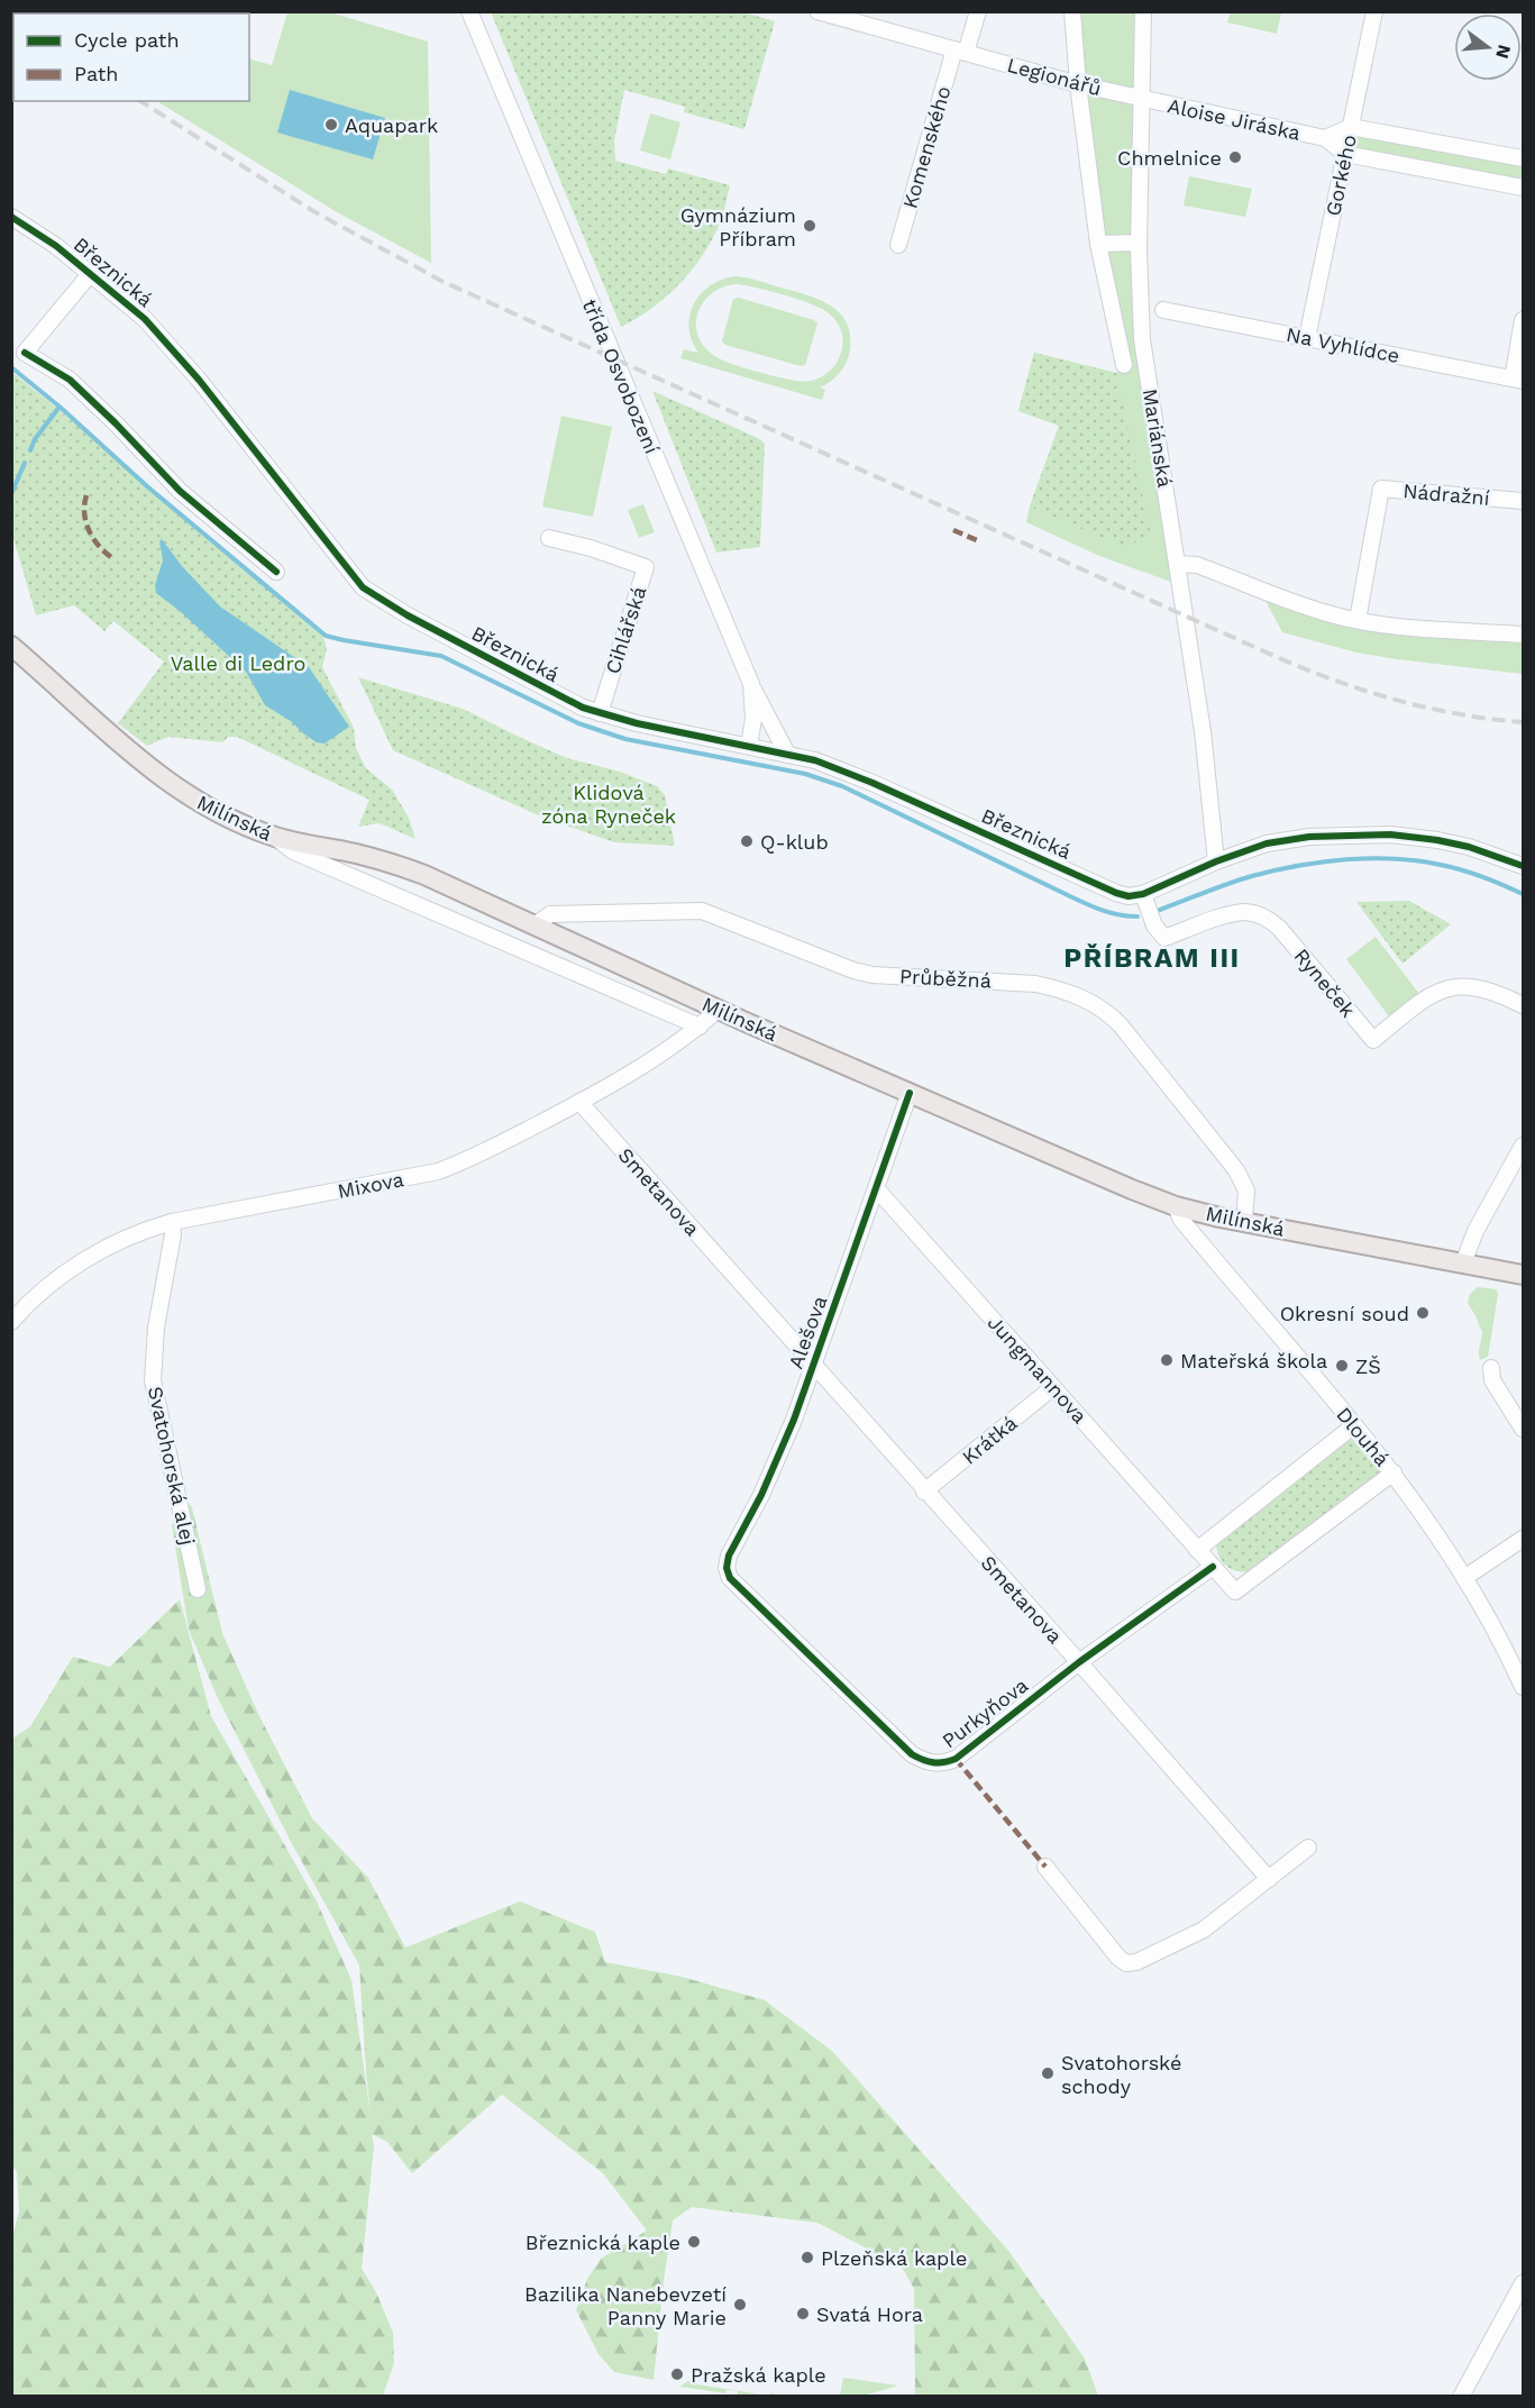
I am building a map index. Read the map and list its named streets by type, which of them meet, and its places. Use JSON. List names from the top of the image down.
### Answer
{
  "streets": {
    "main road": ["Milínská"],
    "street": [
      "Legionářů",
      "Aloise Jiráska",
      "Komenského",
      "Gorkého",
      "Březnická",
      "Na Vyhlídce",
      "třída Osvobození",
      "Mariánská",
      "Nádražní",
      "Cihlářská",
      "Průběžná",
      "Ryneček",
      "Mixova",
      "Smetanova",
      "Alešova",
      "Jungmannova",
      "Dlouhá",
      "Krátká",
      "Svatohorská alej",
      "Purkyňova"
    ]
  },
  "crossings": [
    ["Legionářů", "Aloise Jiráska"],
    ["Legionářů", "Komenského"],
    ["Legionářů", "Mariánská"],
    ["Aloise Jiráska", "Gorkého"],
    ["Aloise Jiráska", "Mariánská"],
    ["Gorkého", "Na Vyhlídce"],
    ["Březnická", "třída Osvobození"],
    ["Březnická", "Cihlářská"],
    ["Březnická", "Ryneček"],
    ["Milínská", "Průběžná"],
    ["Milínská", "Mixova"],
    ["Milínská", "Alešova"],
    ["Milínská", "Dlouhá"],
    ["Mixova", "Smetanova"],
    ["Mixova", "Svatohorská alej"],
    ["Smetanova", "Alešova"],
    ["Smetanova", "Krátká"],
    ["Smetanova", "Purkyňova"],
    ["Alešova", "Jungmannova"],
    ["Alešova", "Purkyňova"],
    ["Jungmannova", "Dlouhá"],
    ["Jungmannova", "Krátká"],
    ["Jungmannova", "Purkyňova"]
  ],
  "districts": ["PŘÍBRAM III"],
  "parks": ["Valle di Ledro", "Klidová zóna Ryneček"],
  "places": [
    "Aquapark",
    "Chmelnice",
    "Gymnázium Příbram",
    "Q-klub",
    "Okresní soud",
    "Mateřská škola",
    "ZŠ",
    "Svatohorské schody",
    "Březnická kaple",
    "Plzeňská kaple",
    "Bazilika Nanebevzetí Panny Marie",
    "Svatá Hora",
    "Pražská kaple"
  ],
  "legend": ["Cycle path", "Path"],
  "north": "right"
}
